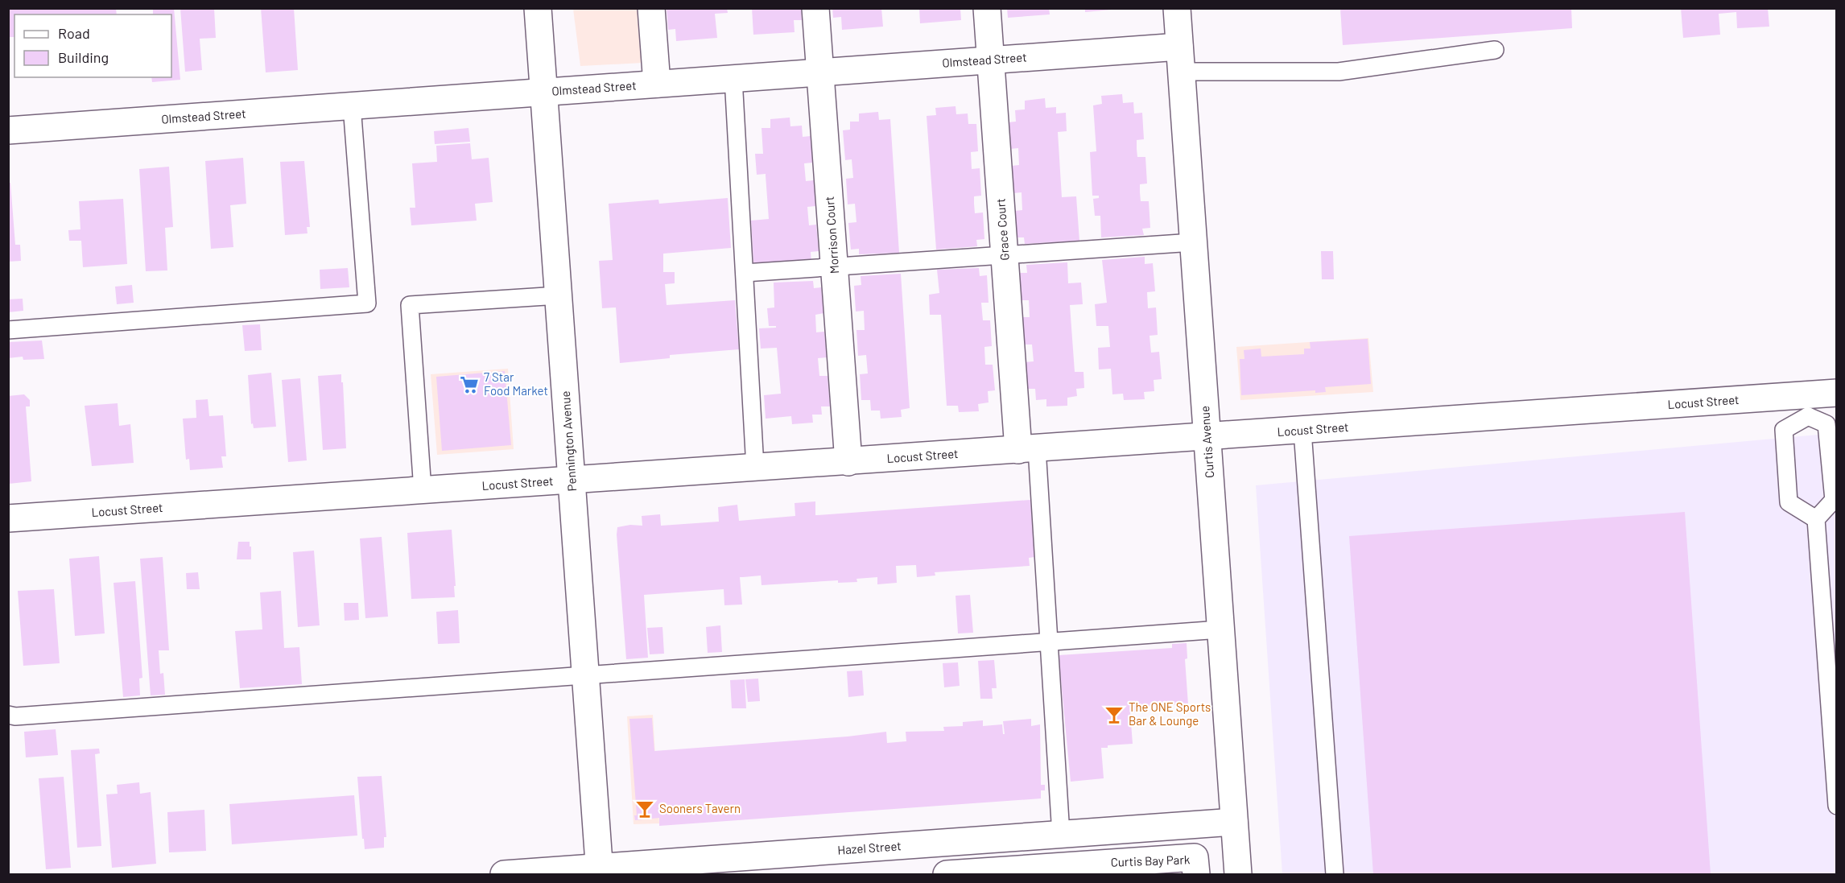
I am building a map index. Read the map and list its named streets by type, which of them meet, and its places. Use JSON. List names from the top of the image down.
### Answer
{
  "streets": {
    "street": [
      "Olmstead Street",
      "Grace Court",
      "Morrison Court",
      "Locust Street",
      "Pennington Avenue",
      "Curtis Avenue",
      "Hazel Street",
      "Curtis Bay Park"
    ]
  },
  "crossings": [
    ["Olmstead Street", "Grace Court"],
    ["Olmstead Street", "Morrison Court"],
    ["Olmstead Street", "Pennington Avenue"],
    ["Olmstead Street", "Curtis Avenue"],
    ["Grace Court", "Locust Street"],
    ["Morrison Court", "Locust Street"],
    ["Locust Street", "Pennington Avenue"],
    ["Locust Street", "Curtis Avenue"],
    ["Pennington Avenue", "Hazel Street"],
    ["Curtis Avenue", "Hazel Street"]
  ],
  "places": {
    "supermarket": ["7 Star Food Market"],
    "bar": ["The ONE Sports Bar & Lounge", "Sooners Tavern"]
  },
  "legend": ["Road", "Building"]
}
